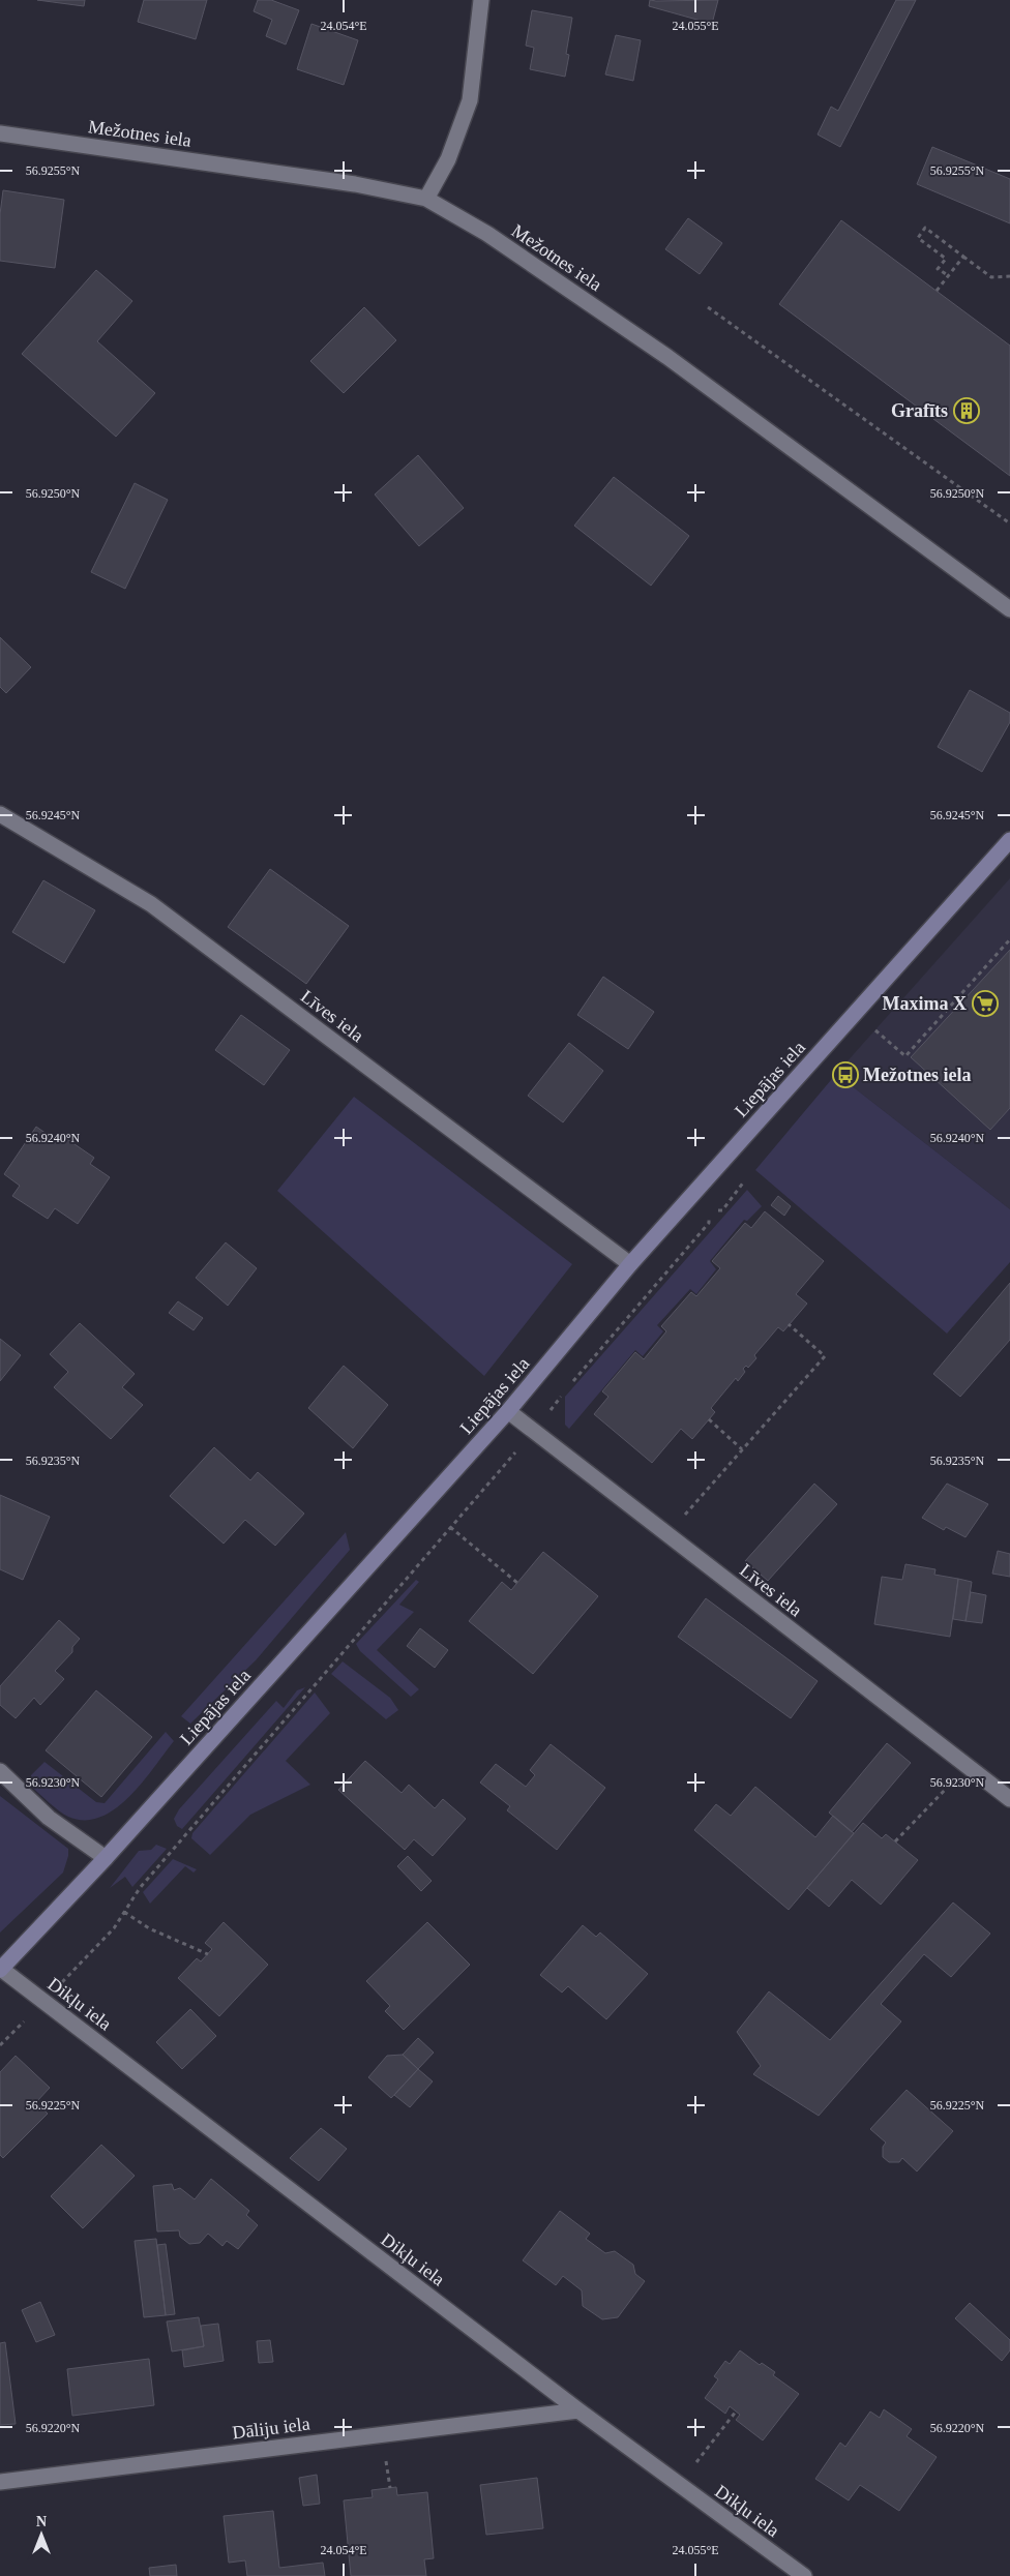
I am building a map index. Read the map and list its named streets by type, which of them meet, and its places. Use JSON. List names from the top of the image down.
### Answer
{
  "streets": {
    "street": [
      "Mežotnes iela",
      "Līves iela",
      "Liepājas iela",
      "Dikļu iela",
      "Dāliju iela"
    ]
  },
  "crossings": [
    ["Līves iela", "Liepājas iela"],
    ["Liepājas iela", "Dikļu iela"],
    ["Dikļu iela", "Dāliju iela"]
  ],
  "places": {
    "building": ["Grafīts"],
    "supermarket": ["Maxima X"],
    "bus stop": ["Mežotnes iela"]
  },
  "north": "top",
  "coordinates": [
    "24.054°E",
    "24.055°E",
    "56.9255°N",
    "56.9250°N",
    "56.9245°N",
    "56.9240°N",
    "56.9235°N",
    "56.9230°N",
    "56.9225°N",
    "56.9220°N"
  ]
}
